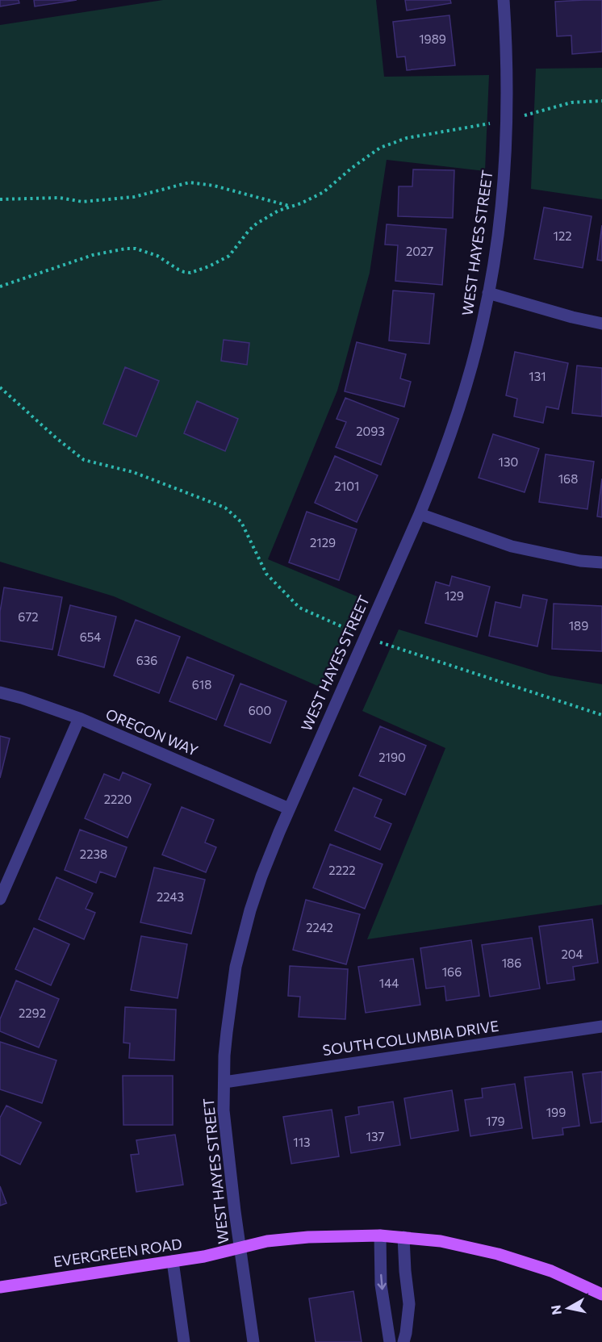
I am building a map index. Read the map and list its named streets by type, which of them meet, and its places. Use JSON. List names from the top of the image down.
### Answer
{
  "streets": {
    "main road": ["EVERGREEN ROAD"],
    "street": ["WEST HAYES STREET", "OREGON WAY", "SOUTH COLUMBIA DRIVE"]
  },
  "crossings": [
    ["WEST HAYES STREET", "OREGON WAY"],
    ["WEST HAYES STREET", "SOUTH COLUMBIA DRIVE"],
    ["WEST HAYES STREET", "EVERGREEN ROAD"]
  ],
  "house_numbers": [
    "1989",
    "122",
    "2027",
    "131",
    "2093",
    "130",
    "168",
    "2101",
    "2129",
    "129",
    "672",
    "189",
    "654",
    "636",
    "618",
    "600",
    "2190",
    "2220",
    "2238",
    "2222",
    "2243",
    "2242",
    "204",
    "186",
    "166",
    "144",
    "2292",
    "199",
    "179",
    "137",
    "113"
  ],
  "north": "left"
}
